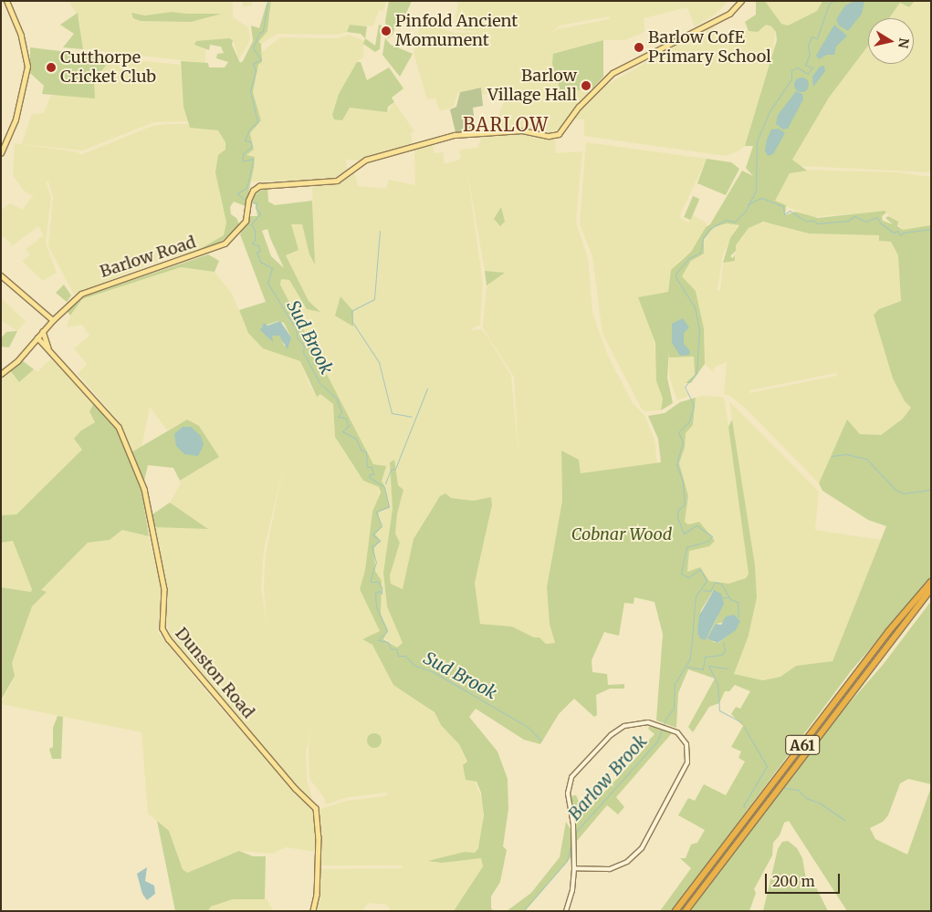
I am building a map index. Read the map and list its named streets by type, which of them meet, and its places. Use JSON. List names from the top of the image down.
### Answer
{
  "streets": {
    "highway": ["A61"],
    "main road": ["Barlow Road", "Dunston Road"]
  },
  "crossings": [
    ["Barlow Road", "Dunston Road"]
  ],
  "districts": ["BARLOW"],
  "water": ["Sud Brook", "Barlow Brook"],
  "parks": ["Cobnar Wood"],
  "places": [
    "Pinfold Ancient Momument",
    "Barlow CofE Primary School",
    "Cutthorpe Cricket Club",
    "Barlow Village Hall"
  ],
  "scale_bar": "200 m",
  "north": "right"
}
